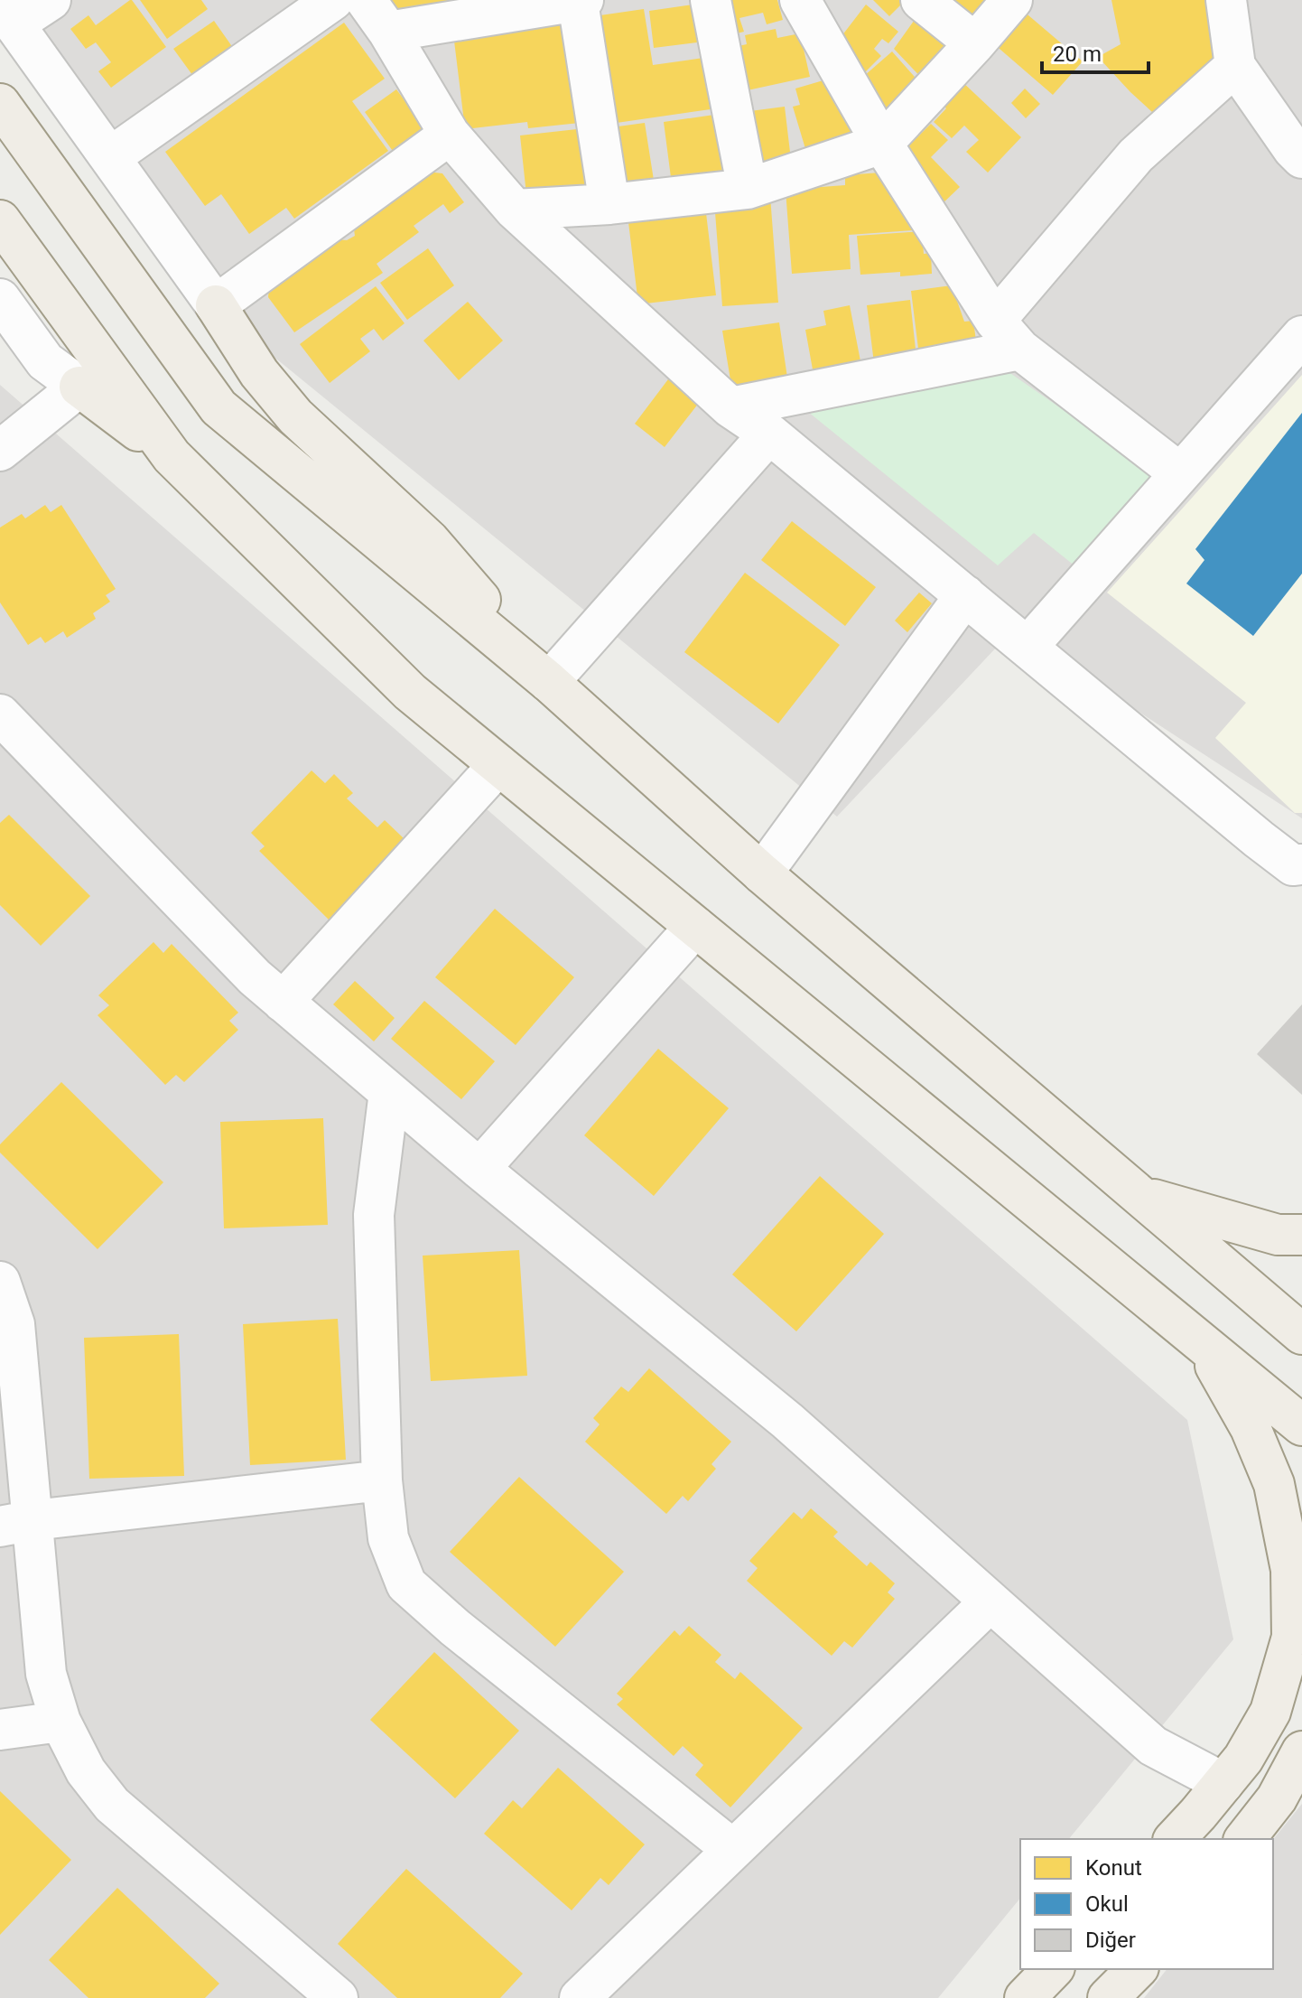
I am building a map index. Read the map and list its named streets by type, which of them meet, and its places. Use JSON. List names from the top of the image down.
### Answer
{
  "legend": ["Konut", "Okul", "Diğer"],
  "scale_bar": "20 m"
}
